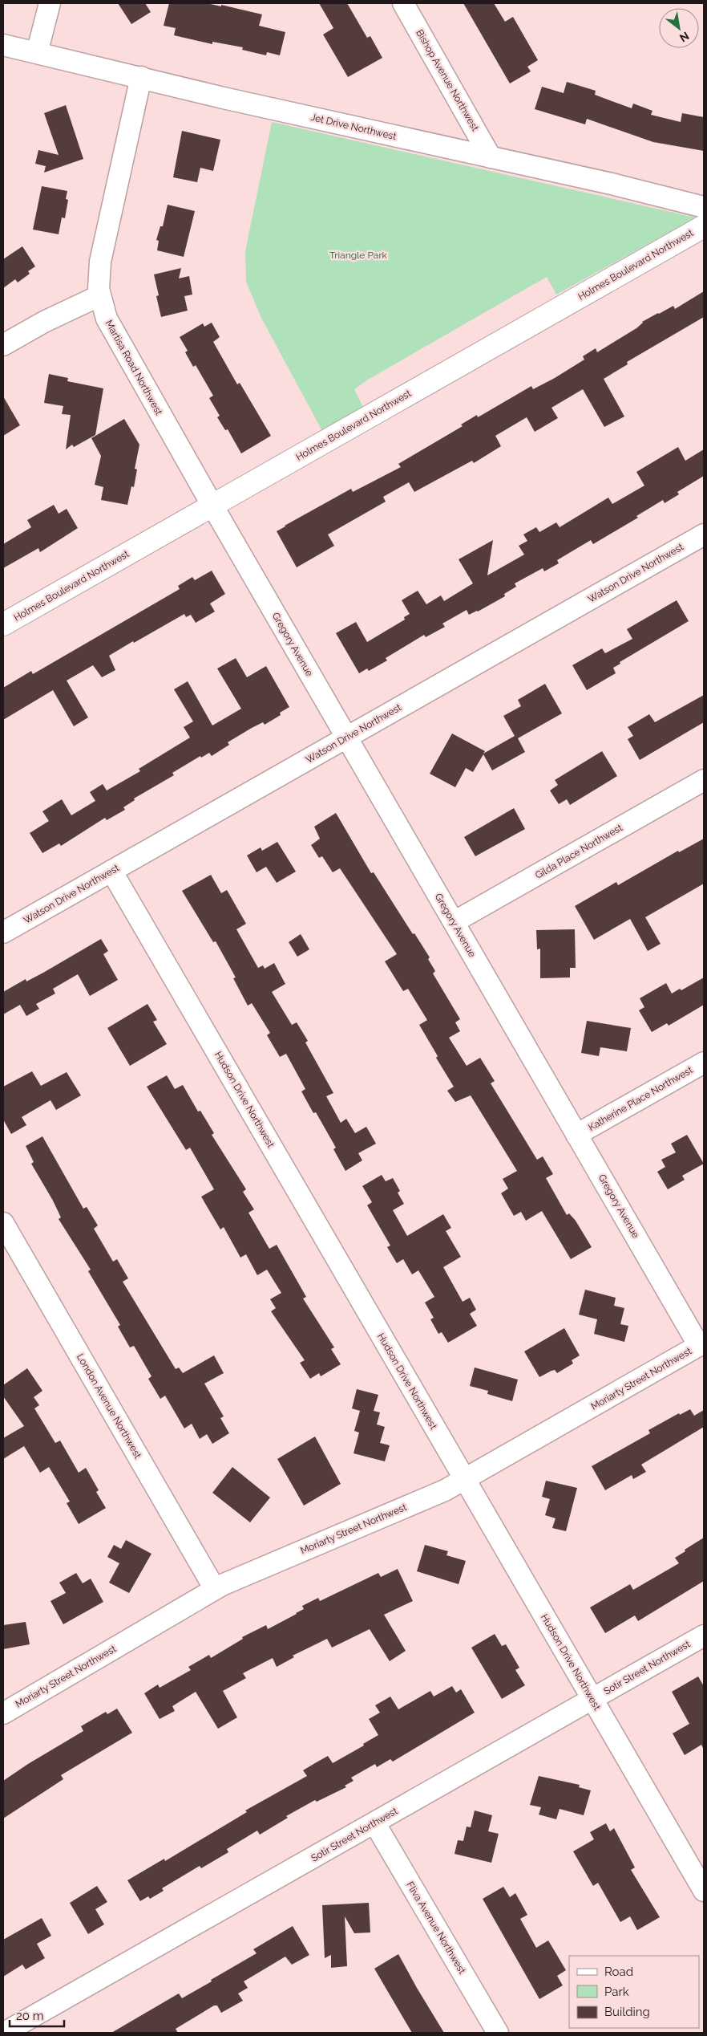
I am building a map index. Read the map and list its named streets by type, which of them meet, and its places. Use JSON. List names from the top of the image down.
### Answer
{
  "streets": {
    "street": [
      "Bishop Avenue Northwest",
      "Jet Drive Northwest",
      "Holmes Boulevard Northwest",
      "Martisa Road Northwest",
      "Watson Drive Northwest",
      "Gregory Avenue",
      "Gilda Place Northwest",
      "Katherine Place Northwest",
      "Hudson Drive Northwest",
      "Moriarty Street Northwest",
      "London Avenue Northwest",
      "Sotir Street Northwest",
      "Fliva Avenue Northwest"
    ]
  },
  "crossings": [
    ["Bishop Avenue Northwest", "Jet Drive Northwest"],
    ["Jet Drive Northwest", "Martisa Road Northwest"],
    ["Holmes Boulevard Northwest", "Martisa Road Northwest"],
    ["Holmes Boulevard Northwest", "Gregory Avenue"],
    ["Martisa Road Northwest", "Gregory Avenue"],
    ["Watson Drive Northwest", "Gregory Avenue"],
    ["Watson Drive Northwest", "Hudson Drive Northwest"],
    ["Gregory Avenue", "Gilda Place Northwest"],
    ["Gregory Avenue", "Katherine Place Northwest"],
    ["Gregory Avenue", "Moriarty Street Northwest"],
    ["Hudson Drive Northwest", "Moriarty Street Northwest"],
    ["Hudson Drive Northwest", "Sotir Street Northwest"],
    ["Moriarty Street Northwest", "London Avenue Northwest"],
    ["Sotir Street Northwest", "Fliva Avenue Northwest"]
  ],
  "parks": ["Triangle Park"],
  "legend": ["Road", "Park", "Building"],
  "scale_bar": "20 m",
  "north": "bottom right"
}
